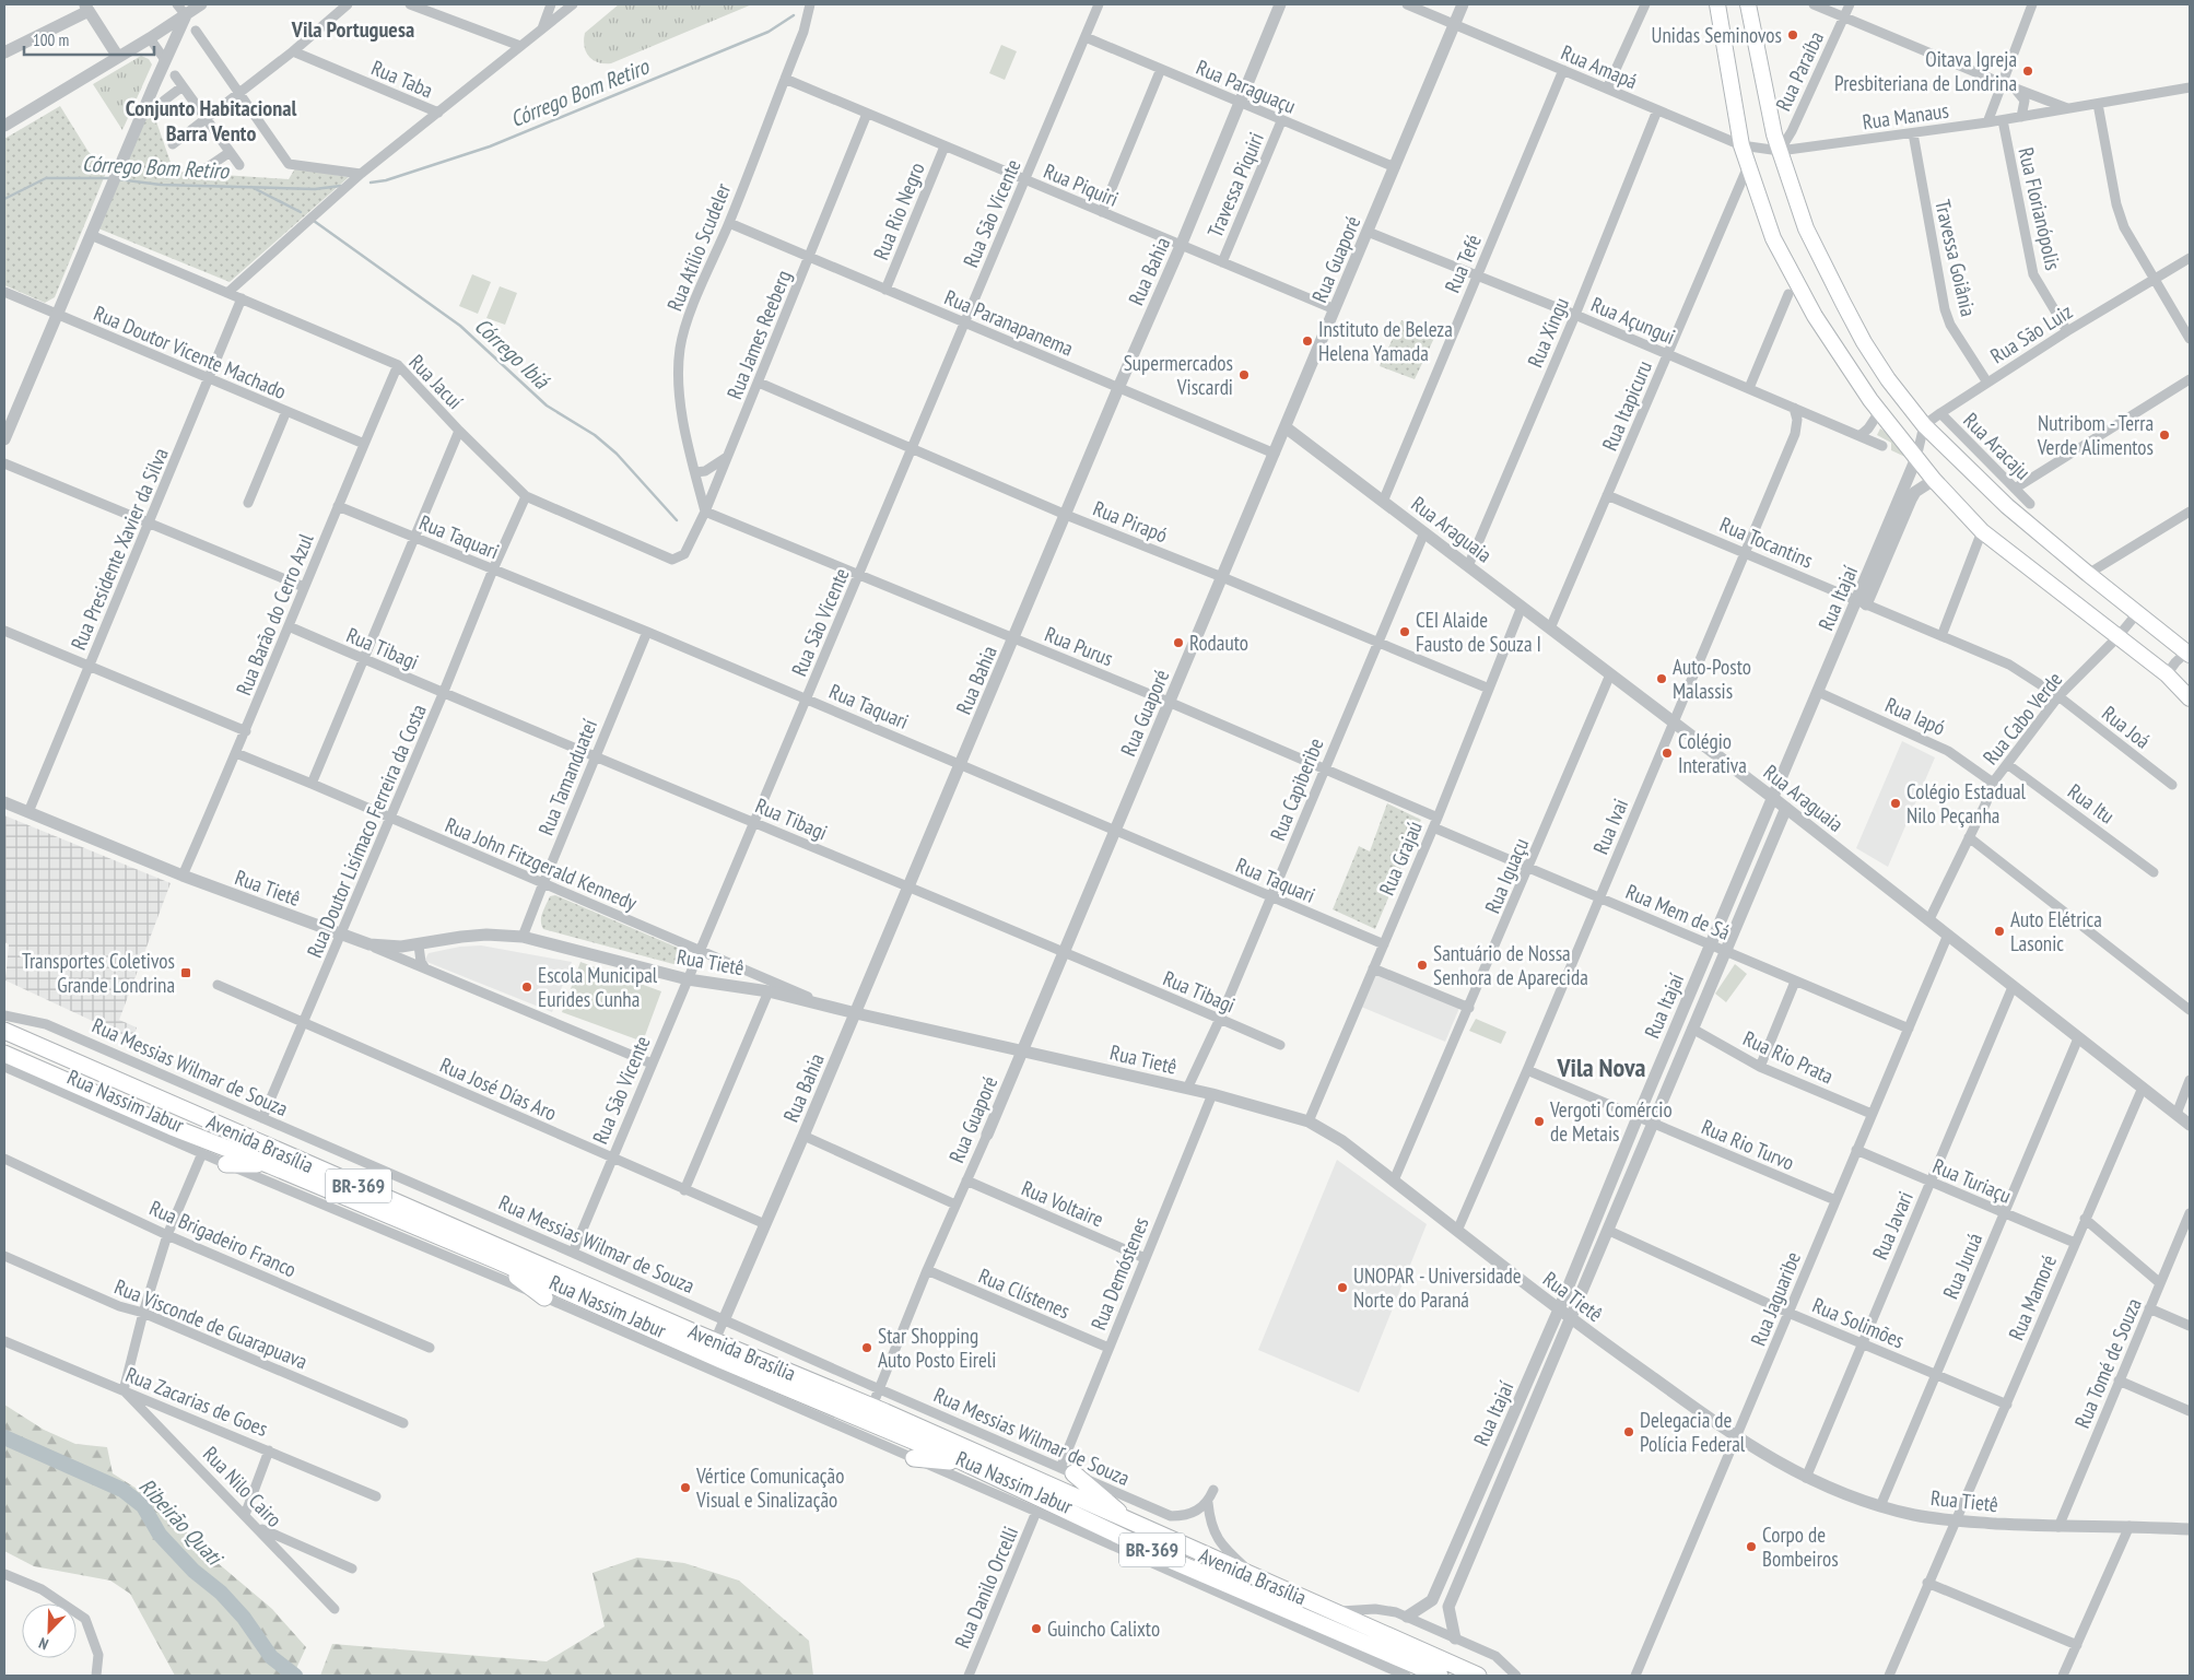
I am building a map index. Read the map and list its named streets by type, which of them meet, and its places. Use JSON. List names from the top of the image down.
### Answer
{
  "streets": {
    "highway": ["Avenida Brasília", "BR-369"],
    "street": [
      "Rua Amapá",
      "Rua Paraíba",
      "Rua Taba",
      "Rua Paraguaçu",
      "Rua Manaus",
      "Rua Piquiri",
      "Travessa Piquiri",
      "Rua Florianópolis",
      "Rua Rio Negro",
      "Rua São Vicente",
      "Rua Atílio Scudeler",
      "Travessa Goiânia",
      "Rua Guaporé",
      "Rua Tefé",
      "Rua Bahia",
      "Rua Açungui",
      "Rua Paranapanema",
      "Rua Xingu",
      "Rua São Luiz",
      "Rua James Reeberg",
      "Rua Doutor Vicente Machado",
      "Rua Jacuí",
      "Rua Itapicuru",
      "Rua Aracaju",
      "Rua Pirapó",
      "Rua Araguaia",
      "Rua Taquari",
      "Rua Tocantins",
      "Rua Presidente Xavier da Silva",
      "Rua Itajaí",
      "Rua Barão do Cerro Azul",
      "Rua Purus",
      "Rua Tibagi",
      "Rua Iapó",
      "Rua Cabo Verde",
      "Rua Joá",
      "Rua Tamanduateí",
      "Rua Capiberibe",
      "Rua Itu",
      "Rua Ivai",
      "Rua Doutor Lisímaco Ferreira da Costa",
      "Rua Grajaú",
      "Rua John Fitzgerald Kennedy",
      "Rua Iguaçu",
      "Rua Tietê",
      "Rua Mem de Sá",
      "Rua Rio Prata",
      "Rua Messias Wilmar de Souza",
      "Rua José Días Aro",
      "Rua Nassim Jabur",
      "Rua Rio Turvo",
      "Rua Turiaçu",
      "Rua Voltaire",
      "Rua Javari",
      "Rua Brigadeiro Franco",
      "Rua Juruá",
      "Rua Demóstenes",
      "Rua Clístenes",
      "Rua Mamoré",
      "Rua Jaguaribe",
      "Rua Solimões",
      "Rua Visconde de Guarapuava",
      "Rua Tomé de Souza",
      "Rua Zacarias de Goes",
      "Rua Nilo Cairo",
      "Rua Danilo Orcelli"
    ]
  },
  "crossings": [
    ["Rua Amapá", "Rua Paraíba"],
    ["Rua Amapá", "Rua Manaus"],
    ["Rua Amapá", "Rua Guaporé"],
    ["Rua Amapá", "Rua Tefé"],
    ["Rua Amapá", "Rua Xingu"],
    ["Rua Paraíba", "Rua Manaus"],
    ["Rua Paraguaçu", "Travessa Piquiri"],
    ["Rua Paraguaçu", "Rua São Vicente"],
    ["Rua Paraguaçu", "Rua Guaporé"],
    ["Rua Paraguaçu", "Rua Bahia"],
    ["Rua Manaus", "Rua Florianópolis"],
    ["Rua Manaus", "Travessa Goiânia"],
    ["Rua Piquiri", "Travessa Piquiri"],
    ["Rua Piquiri", "Rua Rio Negro"],
    ["Rua Piquiri", "Rua São Vicente"],
    ["Rua Piquiri", "Rua Atílio Scudeler"],
    ["Rua Piquiri", "Rua Guaporé"],
    ["Rua Piquiri", "Rua Bahia"],
    ["Rua Piquiri", "Rua James Reeberg"],
    ["Rua Florianópolis", "Rua São Luiz"],
    ["Rua Rio Negro", "Rua Paranapanema"],
    ["Rua São Vicente", "Rua Paranapanema"],
    ["Rua São Vicente", "Rua Pirapó"],
    ["Rua São Vicente", "Rua Taquari"],
    ["Rua São Vicente", "Rua Purus"],
    ["Rua São Vicente", "Rua Tibagi"],
    ["Rua São Vicente", "Rua John Fitzgerald Kennedy"],
    ["Rua São Vicente", "Rua Tietê"],
    ["Rua São Vicente", "Rua Messias Wilmar de Souza"],
    ["Rua São Vicente", "Rua José Días Aro"],
    ["Rua Atílio Scudeler", "Rua Paranapanema"],
    ["Rua Atílio Scudeler", "Rua James Reeberg"],
    ["Rua Atílio Scudeler", "Rua Purus"],
    ["Travessa Goiânia", "Rua São Luiz"],
    ["Rua Guaporé", "Rua Açungui"],
    ["Rua Guaporé", "Rua Paranapanema"],
    ["Rua Guaporé", "Rua Pirapó"],
    ["Rua Guaporé", "Rua Araguaia"],
    ["Rua Guaporé", "Rua Taquari"],
    ["Rua Guaporé", "Rua Purus"],
    ["Rua Guaporé", "Rua Tibagi"],
    ["Rua Guaporé", "Rua Tietê"],
    ["Rua Guaporé", "Rua Messias Wilmar de Souza"],
    ["Rua Guaporé", "Rua Nassim Jabur"],
    ["Rua Guaporé", "Avenida Brasília"],
    ["Rua Guaporé", "Rua Voltaire"],
    ["Rua Guaporé", "Rua Clístenes"],
    ["Rua Tefé", "Rua Açungui"],
    ["Rua Tefé", "Rua Araguaia"],
    ["Rua Bahia", "Rua Paranapanema"],
    ["Rua Bahia", "Rua Pirapó"],
    ["Rua Bahia", "Rua Taquari"],
    ["Rua Bahia", "Rua Purus"],
    ["Rua Bahia", "Rua Tibagi"],
    ["Rua Bahia", "Rua Tietê"],
    ["Rua Bahia", "Rua Messias Wilmar de Souza"],
    ["Rua Bahia", "Rua José Días Aro"],
    ["Rua Bahia", "Rua Nassim Jabur"],
    ["Rua Bahia", "Avenida Brasília"],
    ["Rua Açungui", "Rua Xingu"],
    ["Rua Açungui", "Rua Itapicuru"],
    ["Rua Açungui", "Rua Ivai"],
    ["Rua Paranapanema", "Rua James Reeberg"],
    ["Rua Xingu", "Rua Araguaia"],
    ["Rua São Luiz", "Rua Aracaju"],
    ["Rua James Reeberg", "Rua Jacuí"],
    ["Rua James Reeberg", "Rua Pirapó"],
    ["Rua James Reeberg", "Rua Purus"],
    ["Rua Doutor Vicente Machado", "Rua Presidente Xavier da Silva"],
    ["Rua Doutor Vicente Machado", "Rua Barão do Cerro Azul"],
    ["Rua Jacuí", "Rua Presidente Xavier da Silva"],
    ["Rua Jacuí", "Rua Barão do Cerro Azul"],
    ["Rua Jacuí", "Rua Doutor Lisímaco Ferreira da Costa"],
    ["Rua Itapicuru", "Rua Araguaia"],
    ["Rua Itapicuru", "Rua Tocantins"],
    ["Rua Pirapó", "Rua Capiberibe"],
    ["Rua Pirapó", "Rua Grajaú"],
    ["Rua Araguaia", "Rua Itajaí"],
    ["Rua Araguaia", "Rua Cabo Verde"],
    ["Rua Araguaia", "Rua Capiberibe"],
    ["Rua Araguaia", "Rua Ivai"],
    ["Rua Araguaia", "Rua Grajaú"],
    ["Rua Araguaia", "Rua Iguaçu"],
    ["Rua Araguaia", "Rua Javari"],
    ["Rua Araguaia", "Rua Juruá"],
    ["Rua Araguaia", "Rua Mamoré"],
    ["Rua Araguaia", "Rua Jaguaribe"],
    ["Rua Taquari", "Rua Barão do Cerro Azul"],
    ["Rua Taquari", "Rua Tamanduateí"],
    ["Rua Taquari", "Rua Capiberibe"],
    ["Rua Taquari", "Rua Doutor Lisímaco Ferreira da Costa"],
    ["Rua Taquari", "Rua Grajaú"],
    ["Rua Tocantins", "Rua Itajaí"],
    ["Rua Tocantins", "Rua Cabo Verde"],
    ["Rua Tocantins", "Rua Joá"],
    ["Rua Tocantins", "Rua Ivai"],
    ["Rua Presidente Xavier da Silva", "Rua Tietê"],
    ["Rua Itajaí", "Rua Iapó"],
    ["Rua Itajaí", "Rua Tietê"],
    ["Rua Itajaí", "Rua Mem de Sá"],
    ["Rua Itajaí", "Rua Rio Prata"],
    ["Rua Itajaí", "Rua Rio Turvo"],
    ["Rua Itajaí", "Rua Solimões"],
    ["Rua Barão do Cerro Azul", "Rua Tibagi"],
    ["Rua Barão do Cerro Azul", "Rua John Fitzgerald Kennedy"],
    ["Rua Barão do Cerro Azul", "Rua Tietê"],
    ["Rua Purus", "Rua Capiberibe"],
    ["Rua Purus", "Rua Grajaú"],
    ["Rua Tibagi", "Rua Tamanduateí"],
    ["Rua Tibagi", "Rua Capiberibe"],
    ["Rua Tibagi", "Rua Doutor Lisímaco Ferreira da Costa"],
    ["Rua Iapó", "Rua Cabo Verde"],
    ["Rua Cabo Verde", "Rua Joá"],
    ["Rua Cabo Verde", "Rua Itu"],
    ["Rua Tamanduateí", "Rua John Fitzgerald Kennedy"],
    ["Rua Tamanduateí", "Rua Tietê"],
    ["Rua Capiberibe", "Rua Tietê"],
    ["Rua Ivai", "Rua Tietê"],
    ["Rua Ivai", "Rua Mem de Sá"],
    ["Rua Ivai", "Rua Rio Turvo"],
    ["Rua Doutor Lisímaco Ferreira da Costa", "Rua John Fitzgerald Kennedy"],
    ["Rua Doutor Lisímaco Ferreira da Costa", "Rua Tietê"],
    ["Rua Doutor Lisímaco Ferreira da Costa", "Rua Messias Wilmar de Souza"],
    ["Rua Doutor Lisímaco Ferreira da Costa", "Rua José Días Aro"],
    ["Rua Grajaú", "Rua Tietê"],
    ["Rua Grajaú", "Rua Mem de Sá"],
    ["Rua John Fitzgerald Kennedy", "Rua Tietê"],
    ["Rua Iguaçu", "Rua Tietê"],
    ["Rua Iguaçu", "Rua Mem de Sá"],
    ["Rua Tietê", "Rua Javari"],
    ["Rua Tietê", "Rua Juruá"],
    ["Rua Tietê", "Rua Demóstenes"],
    ["Rua Tietê", "Rua Mamoré"],
    ["Rua Tietê", "Rua Jaguaribe"],
    ["Rua Tietê", "Rua Tomé de Souza"],
    ["Rua Mem de Sá", "Rua Jaguaribe"],
    ["Rua Rio Prata", "Rua Jaguaribe"],
    ["Rua Messias Wilmar de Souza", "Rua Demóstenes"],
    ["Rua Nassim Jabur", "Avenida Brasília"],
    ["Rua Nassim Jabur", "Rua Danilo Orcelli"],
    ["Rua Rio Turvo", "Rua Jaguaribe"],
    ["Rua Turiaçu", "Rua Javari"],
    ["Rua Turiaçu", "Rua Juruá"],
    ["Rua Turiaçu", "Rua Mamoré"],
    ["Rua Turiaçu", "Rua Jaguaribe"],
    ["Rua Voltaire", "Rua Demóstenes"],
    ["Rua Javari", "Rua Solimões"],
    ["Rua Juruá", "Rua Solimões"],
    ["Rua Demóstenes", "Rua Clístenes"],
    ["Rua Mamoré", "Rua Solimões"],
    ["Rua Jaguaribe", "Rua Solimões"],
    ["Rua Zacarias de Goes", "Rua Nilo Cairo"]
  ],
  "districts": ["Vila Portuguesa", "Conjunto Habitacional Barra Vento", "Vila Nova"],
  "water": ["Córrego Bom Retiro", "Córrego Ibiá", "Ribeirão Quati"],
  "places": {
    "other": [
      "Unidas Seminovos",
      "Oitava Igreja Presbiteriana de Londrina",
      "Instituto de Beleza Helena Yamada",
      "Supermercados Viscardi",
      "Nutribom - Terra Verde Alimentos",
      "CEI Alaide Fausto de Souza I",
      "Rodauto",
      "Auto-Posto Malassis",
      "Colégio Interativa",
      "Colégio Estadual Nilo Peçanha",
      "Auto Elétrica Lasonic",
      "Santuário de Nossa Senhora de Aparecida",
      "Escola Municipal Eurides Cunha",
      "Vergoti Comércio de Metais",
      "UNOPAR - Universidade Norte do Paraná",
      "Star Shopping Auto Posto Eireli",
      "Delegacia de Polícia Federal",
      "Vértice Comunicação Visual e Sinalização",
      "Corpo de Bombeiros",
      "Guincho Calixto"
    ],
    "transit": ["Transportes Coletivos Grande Londrina"]
  },
  "scale_bar": "100 m",
  "north": "bottom left"
}
